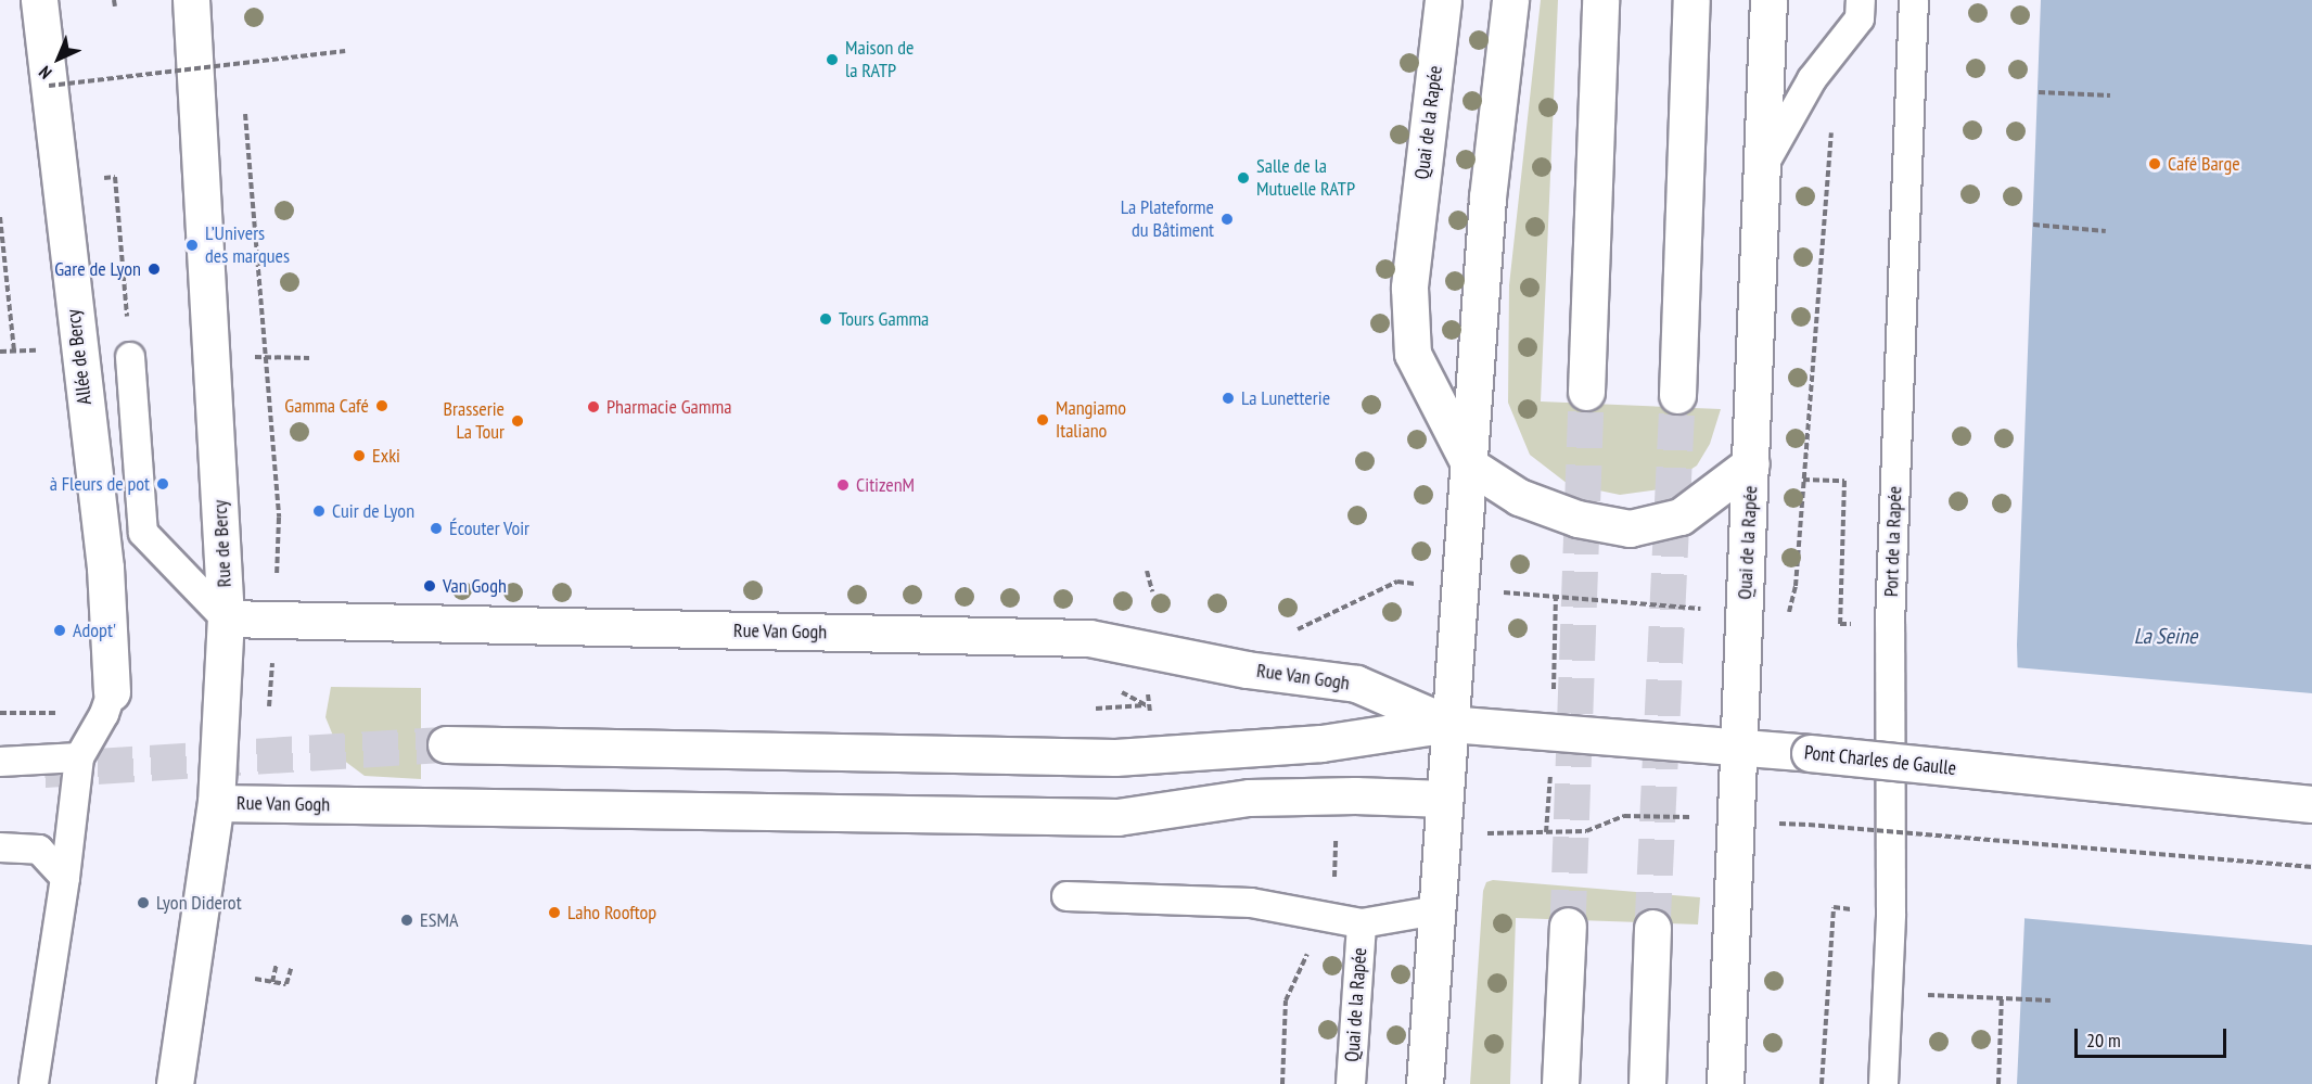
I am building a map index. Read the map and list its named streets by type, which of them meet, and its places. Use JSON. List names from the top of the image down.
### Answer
{
  "streets": {
    "main road": [
      "Quai de la Rapée",
      "Allée de Bercy",
      "Rue de Bercy",
      "Rue Van Gogh",
      "Pont Charles de Gaulle"
    ],
    "lane": ["Port de la Rapée"]
  },
  "crossings": [
    ["Quai de la Rapée", "Pont Charles de Gaulle"],
    ["Rue de Bercy", "Rue Van Gogh"],
    ["Rue Van Gogh", "Pont Charles de Gaulle"]
  ],
  "water": ["La Seine"],
  "places": [
    "Maison de la RATP",
    "Café Barge",
    "Salle de la Mutuelle RATP",
    "La Plateforme du Bâtiment",
    "L’Univers des marques",
    "Gare de Lyon",
    "Tours Gamma",
    "La Lunetterie",
    "Gamma Café",
    "Pharmacie Gamma",
    "Mangiamo Italiano",
    "Brasserie La Tour",
    "Exki",
    "à Fleurs de pot",
    "CitizenM",
    "Cuir de Lyon",
    "Écouter Voir",
    "Van Gogh",
    "Adopt'",
    "Lyon Diderot",
    "Laho Rooftop",
    "ESMA"
  ],
  "scale_bar": "20 m",
  "north": "bottom left"
}
